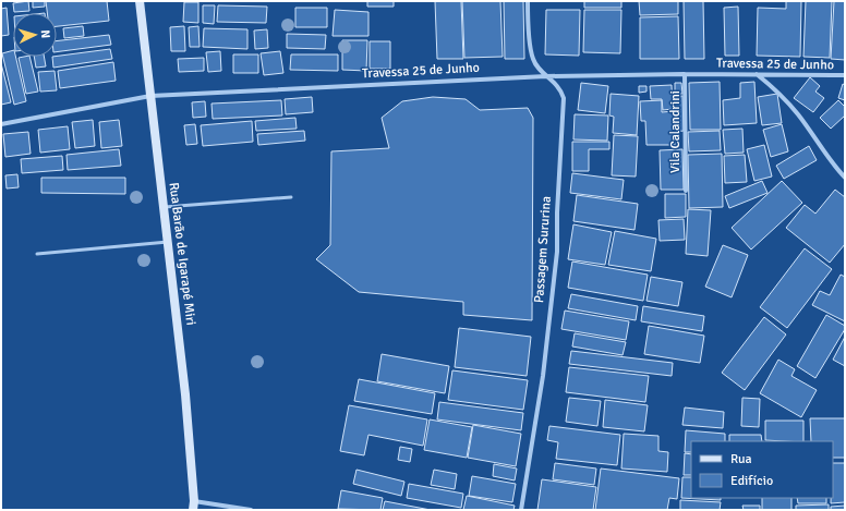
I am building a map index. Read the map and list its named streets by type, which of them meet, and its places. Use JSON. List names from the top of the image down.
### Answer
{
  "streets": {
    "main road": ["Rua Barão de Igarapé Miri"],
    "street": ["Travessa 25 de Junho", "Vila Calandrini", "Passagem Sururina"]
  },
  "crossings": [
    ["Travessa 25 de Junho", "Vila Calandrini"],
    ["Travessa 25 de Junho", "Passagem Sururina"],
    ["Travessa 25 de Junho", "Rua Barão de Igarapé Miri"]
  ],
  "legend": ["Rua", "Edifício"],
  "north": "right"
}
